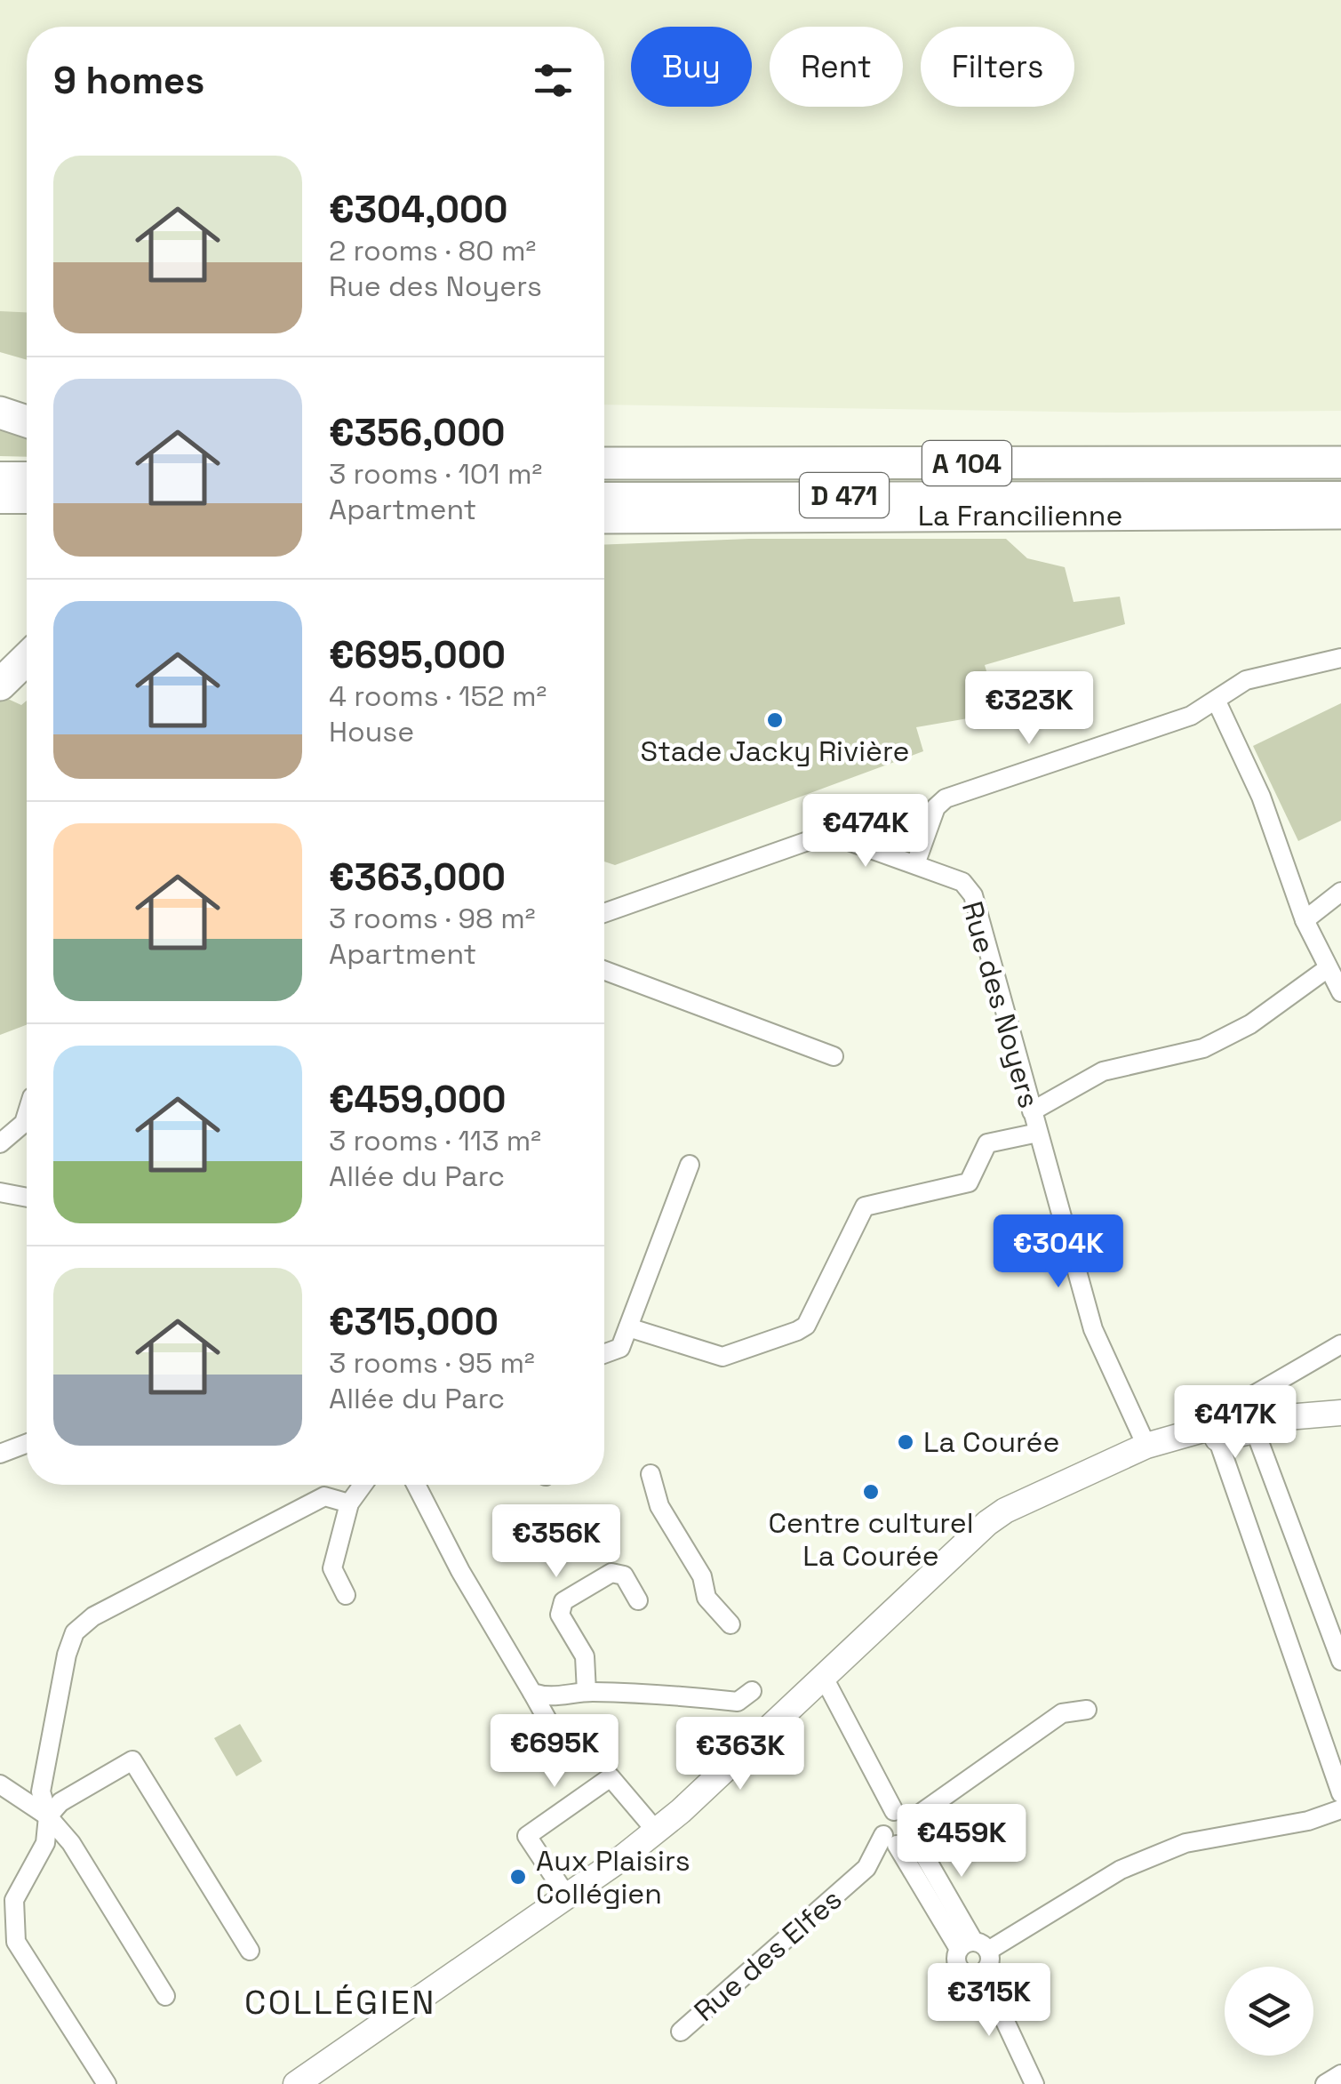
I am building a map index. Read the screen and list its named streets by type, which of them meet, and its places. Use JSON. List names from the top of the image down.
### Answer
{
  "streets": {
    "highway": ["A 104", "La Francilienne"],
    "main road": ["D 471"],
    "street": ["Rue des Noyers", "Rue des Elfes"]
  },
  "districts": ["COLLÉGIEN"],
  "places": [
    "Stade Jacky Rivière",
    "La Courée",
    "Centre culturel La Courée",
    "Aux Plaisirs Collégien"
  ],
  "page": {
    "chip": ["Buy", "Rent", "Filters"],
    "heading": "9 homes",
    "list": [
      {
        "name": "€304,000",
        "note": "2 rooms · 80 m² · Rue des Noyers"
      },
      {
        "name": "€356,000",
        "note": "3 rooms · 101 m² · Apartment"
      },
      {
        "name": "€695,000",
        "note": "4 rooms · 152 m² · House"
      },
      {
        "name": "€363,000",
        "note": "3 rooms · 98 m² · Apartment"
      },
      {
        "name": "€459,000",
        "note": "3 rooms · 113 m² · Allée du Parc"
      },
      {
        "name": "€315,000",
        "note": "3 rooms · 95 m² · Allée du Parc"
      }
    ],
    "price": [
      "€323K",
      "€474K",
      "€304K",
      "€417K",
      "€356K",
      "€695K",
      "€363K",
      "€459K",
      "€315K"
    ]
  }
}
